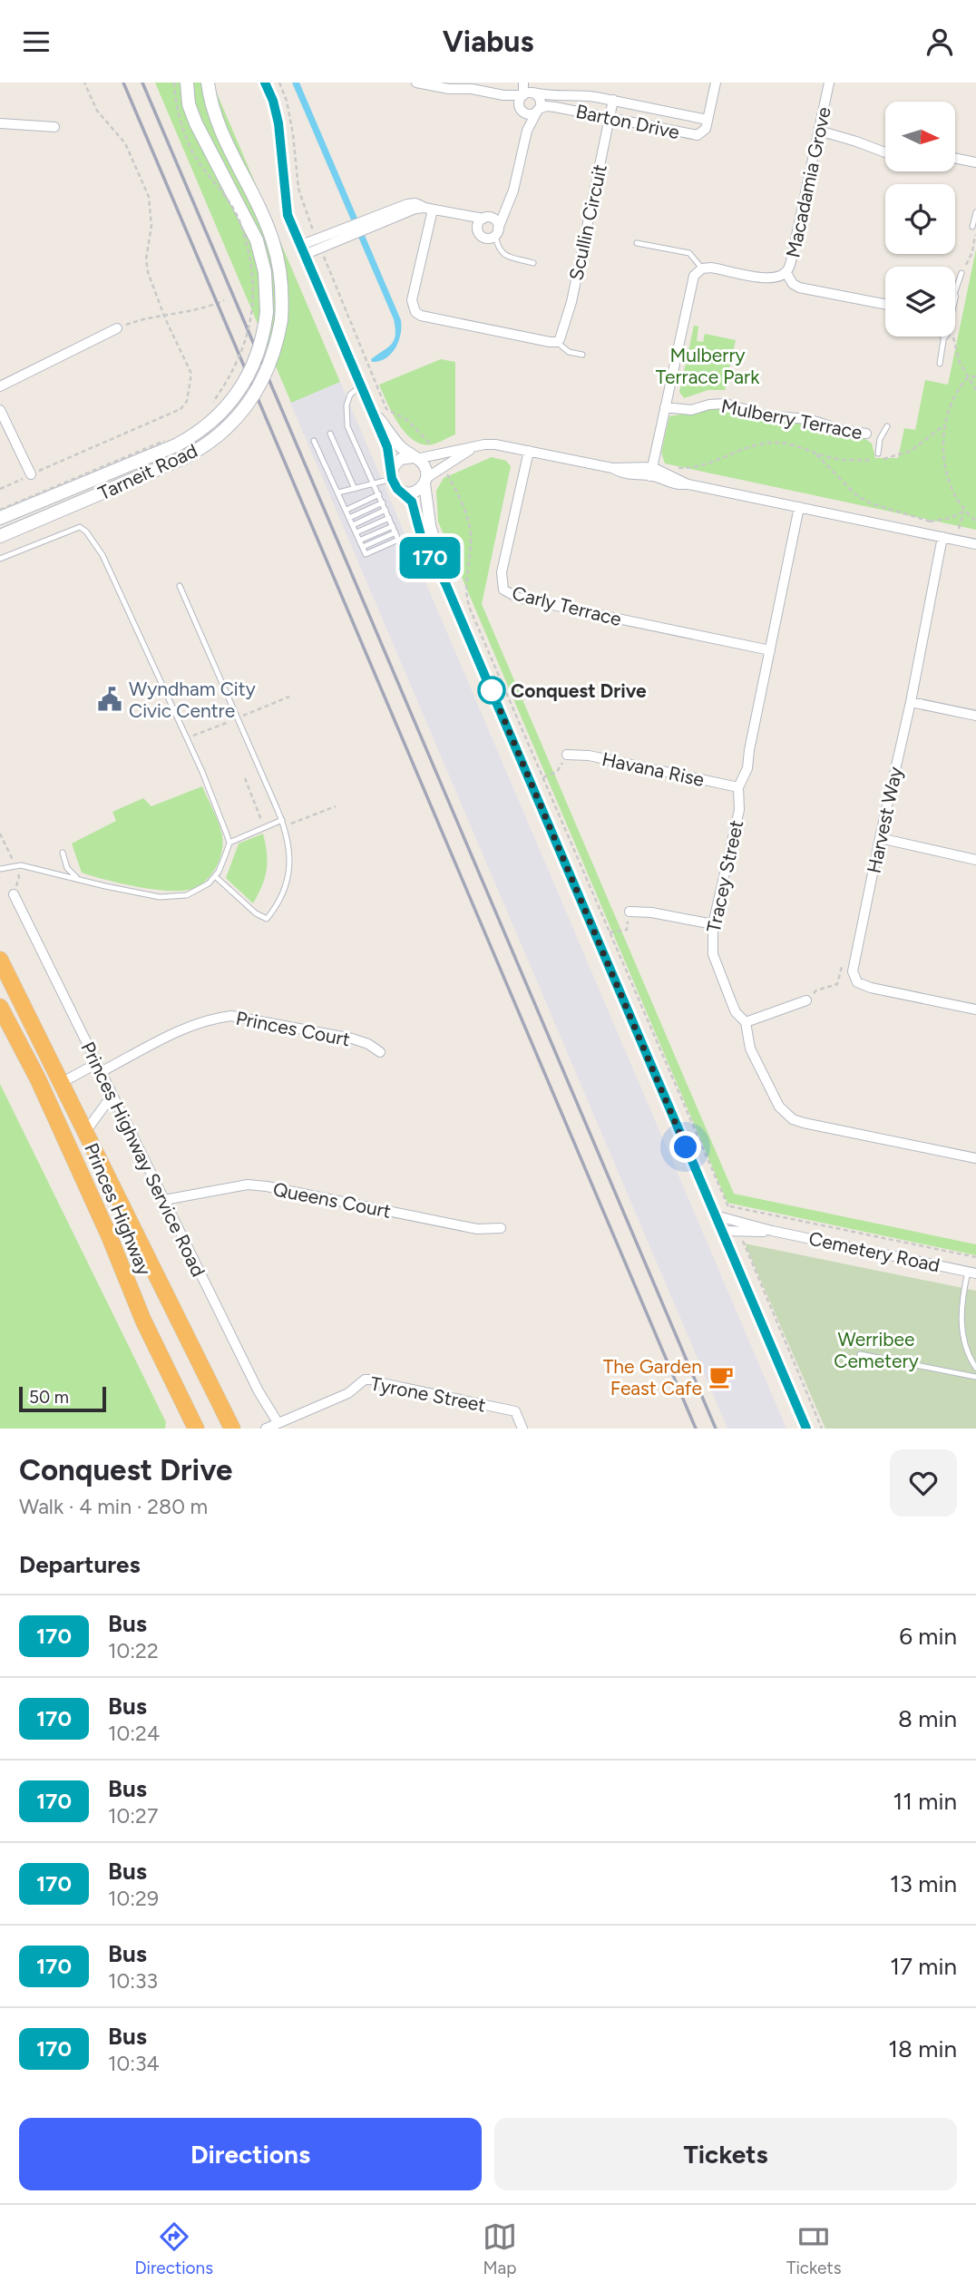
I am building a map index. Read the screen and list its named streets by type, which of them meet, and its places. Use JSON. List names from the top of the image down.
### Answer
{
  "streets": {
    "highway": ["Princes Highway"],
    "main road": ["Tarneit Road"],
    "street": [
      "Barton Drive",
      "Macadamia Grove",
      "Scullin Circuit",
      "Mulberry Terrace",
      "Carly Terrace",
      "Havana Rise",
      "Harvest Way",
      "Tracey Street",
      "Princes Court",
      "Princes Highway Service Road",
      "Queens Court",
      "Cemetery Road",
      "Tyrone Street"
    ]
  },
  "crossings": [
    ["Barton Drive", "Scullin Circuit"],
    ["Carly Terrace", "Tracey Street"],
    ["Havana Rise", "Tracey Street"],
    ["Princes Court", "Princes Highway Service Road"],
    ["Princes Highway Service Road", "Queens Court"],
    ["Princes Highway Service Road", "Princes Highway"],
    ["Princes Highway Service Road", "Tyrone Street"]
  ],
  "parks": ["Mulberry Terrace Park", "Werribee Cemetery"],
  "places": {
    "other": ["Conquest Drive"],
    "public building": ["Wyndham City Civic Centre"],
    "cafe": ["The Garden Feast Cafe"]
  },
  "lines": ["bus line 170"],
  "scale_bar": "50 m",
  "north": "right",
  "page": {
    "header": "Viabus",
    "on_map": "170",
    "scale": "50 m",
    "heading": [
      ["Conquest Drive", "Walk · 4 min · 280 m"],
      "Departures"
    ],
    "list": [
      {
        "mark": "170",
        "name": "Bus",
        "note": "10:22",
        "value": "6 min"
      },
      {
        "mark": "170",
        "name": "Bus",
        "note": "10:24",
        "value": "8 min"
      },
      {
        "mark": "170",
        "name": "Bus",
        "note": "10:27",
        "value": "11 min"
      },
      {
        "mark": "170",
        "name": "Bus",
        "note": "10:29",
        "value": "13 min"
      },
      {
        "mark": "170",
        "name": "Bus",
        "note": "10:33",
        "value": "17 min"
      },
      {
        "mark": "170",
        "name": "Bus",
        "note": "10:34",
        "value": "18 min"
      }
    ],
    "buttons": ["Directions", "Tickets"],
    "tabs": ["Directions", "Map", "Tickets"]
  }
}
